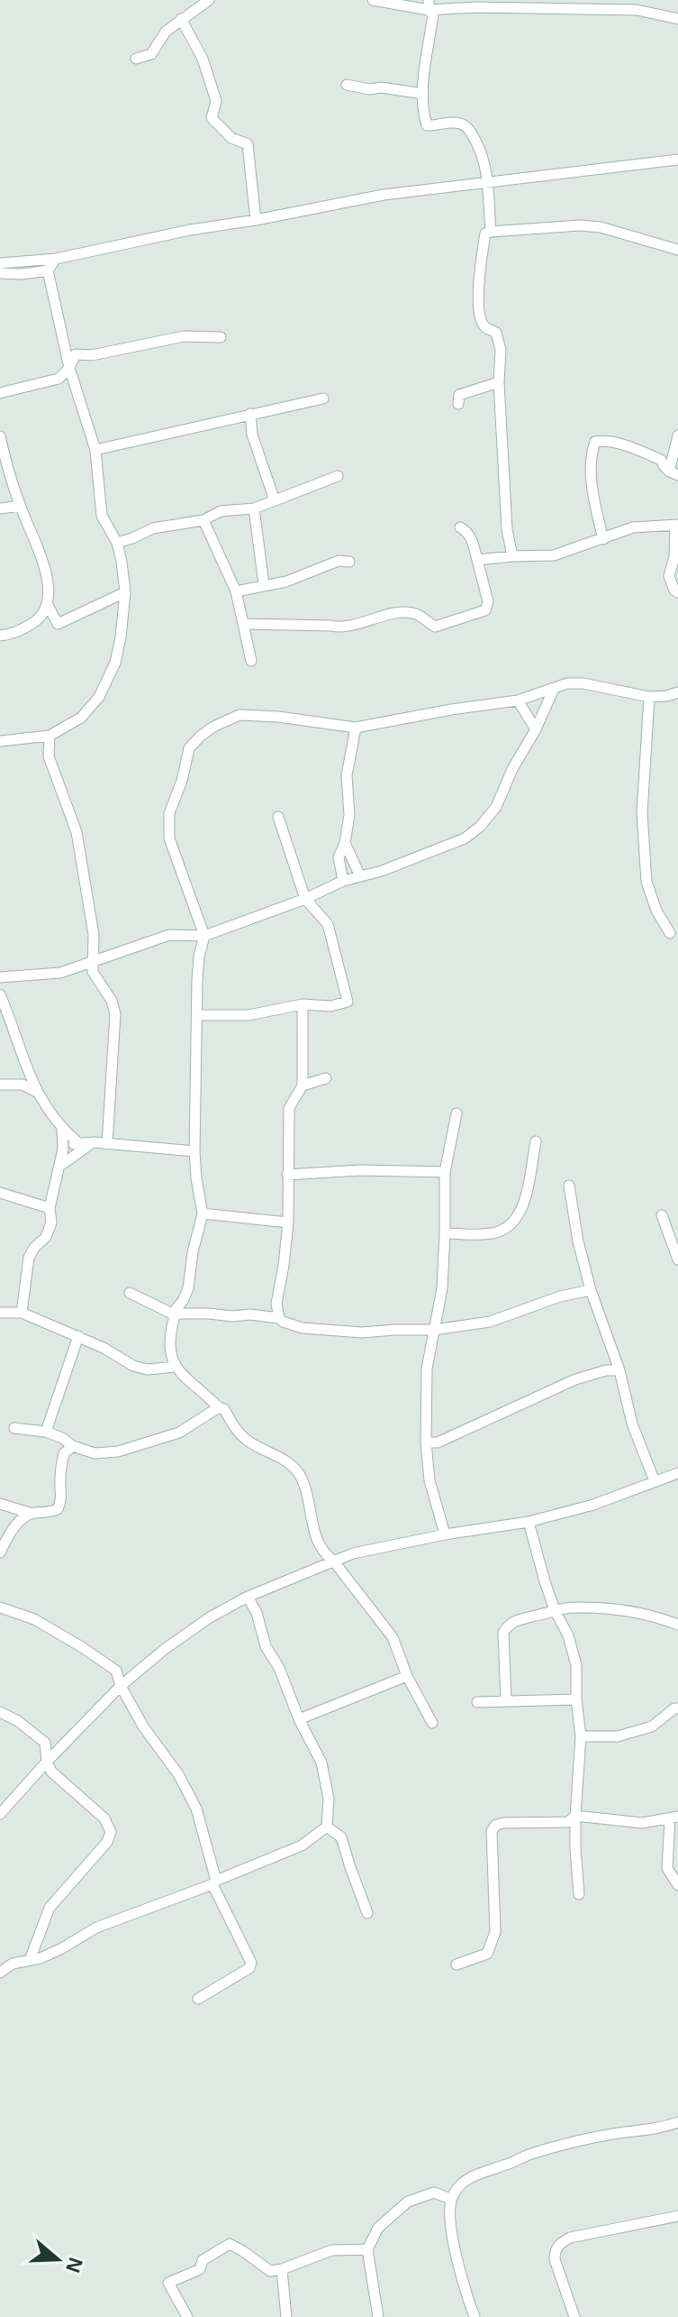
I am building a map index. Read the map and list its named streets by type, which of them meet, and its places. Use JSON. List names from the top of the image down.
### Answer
{
  "north": "right"
}
